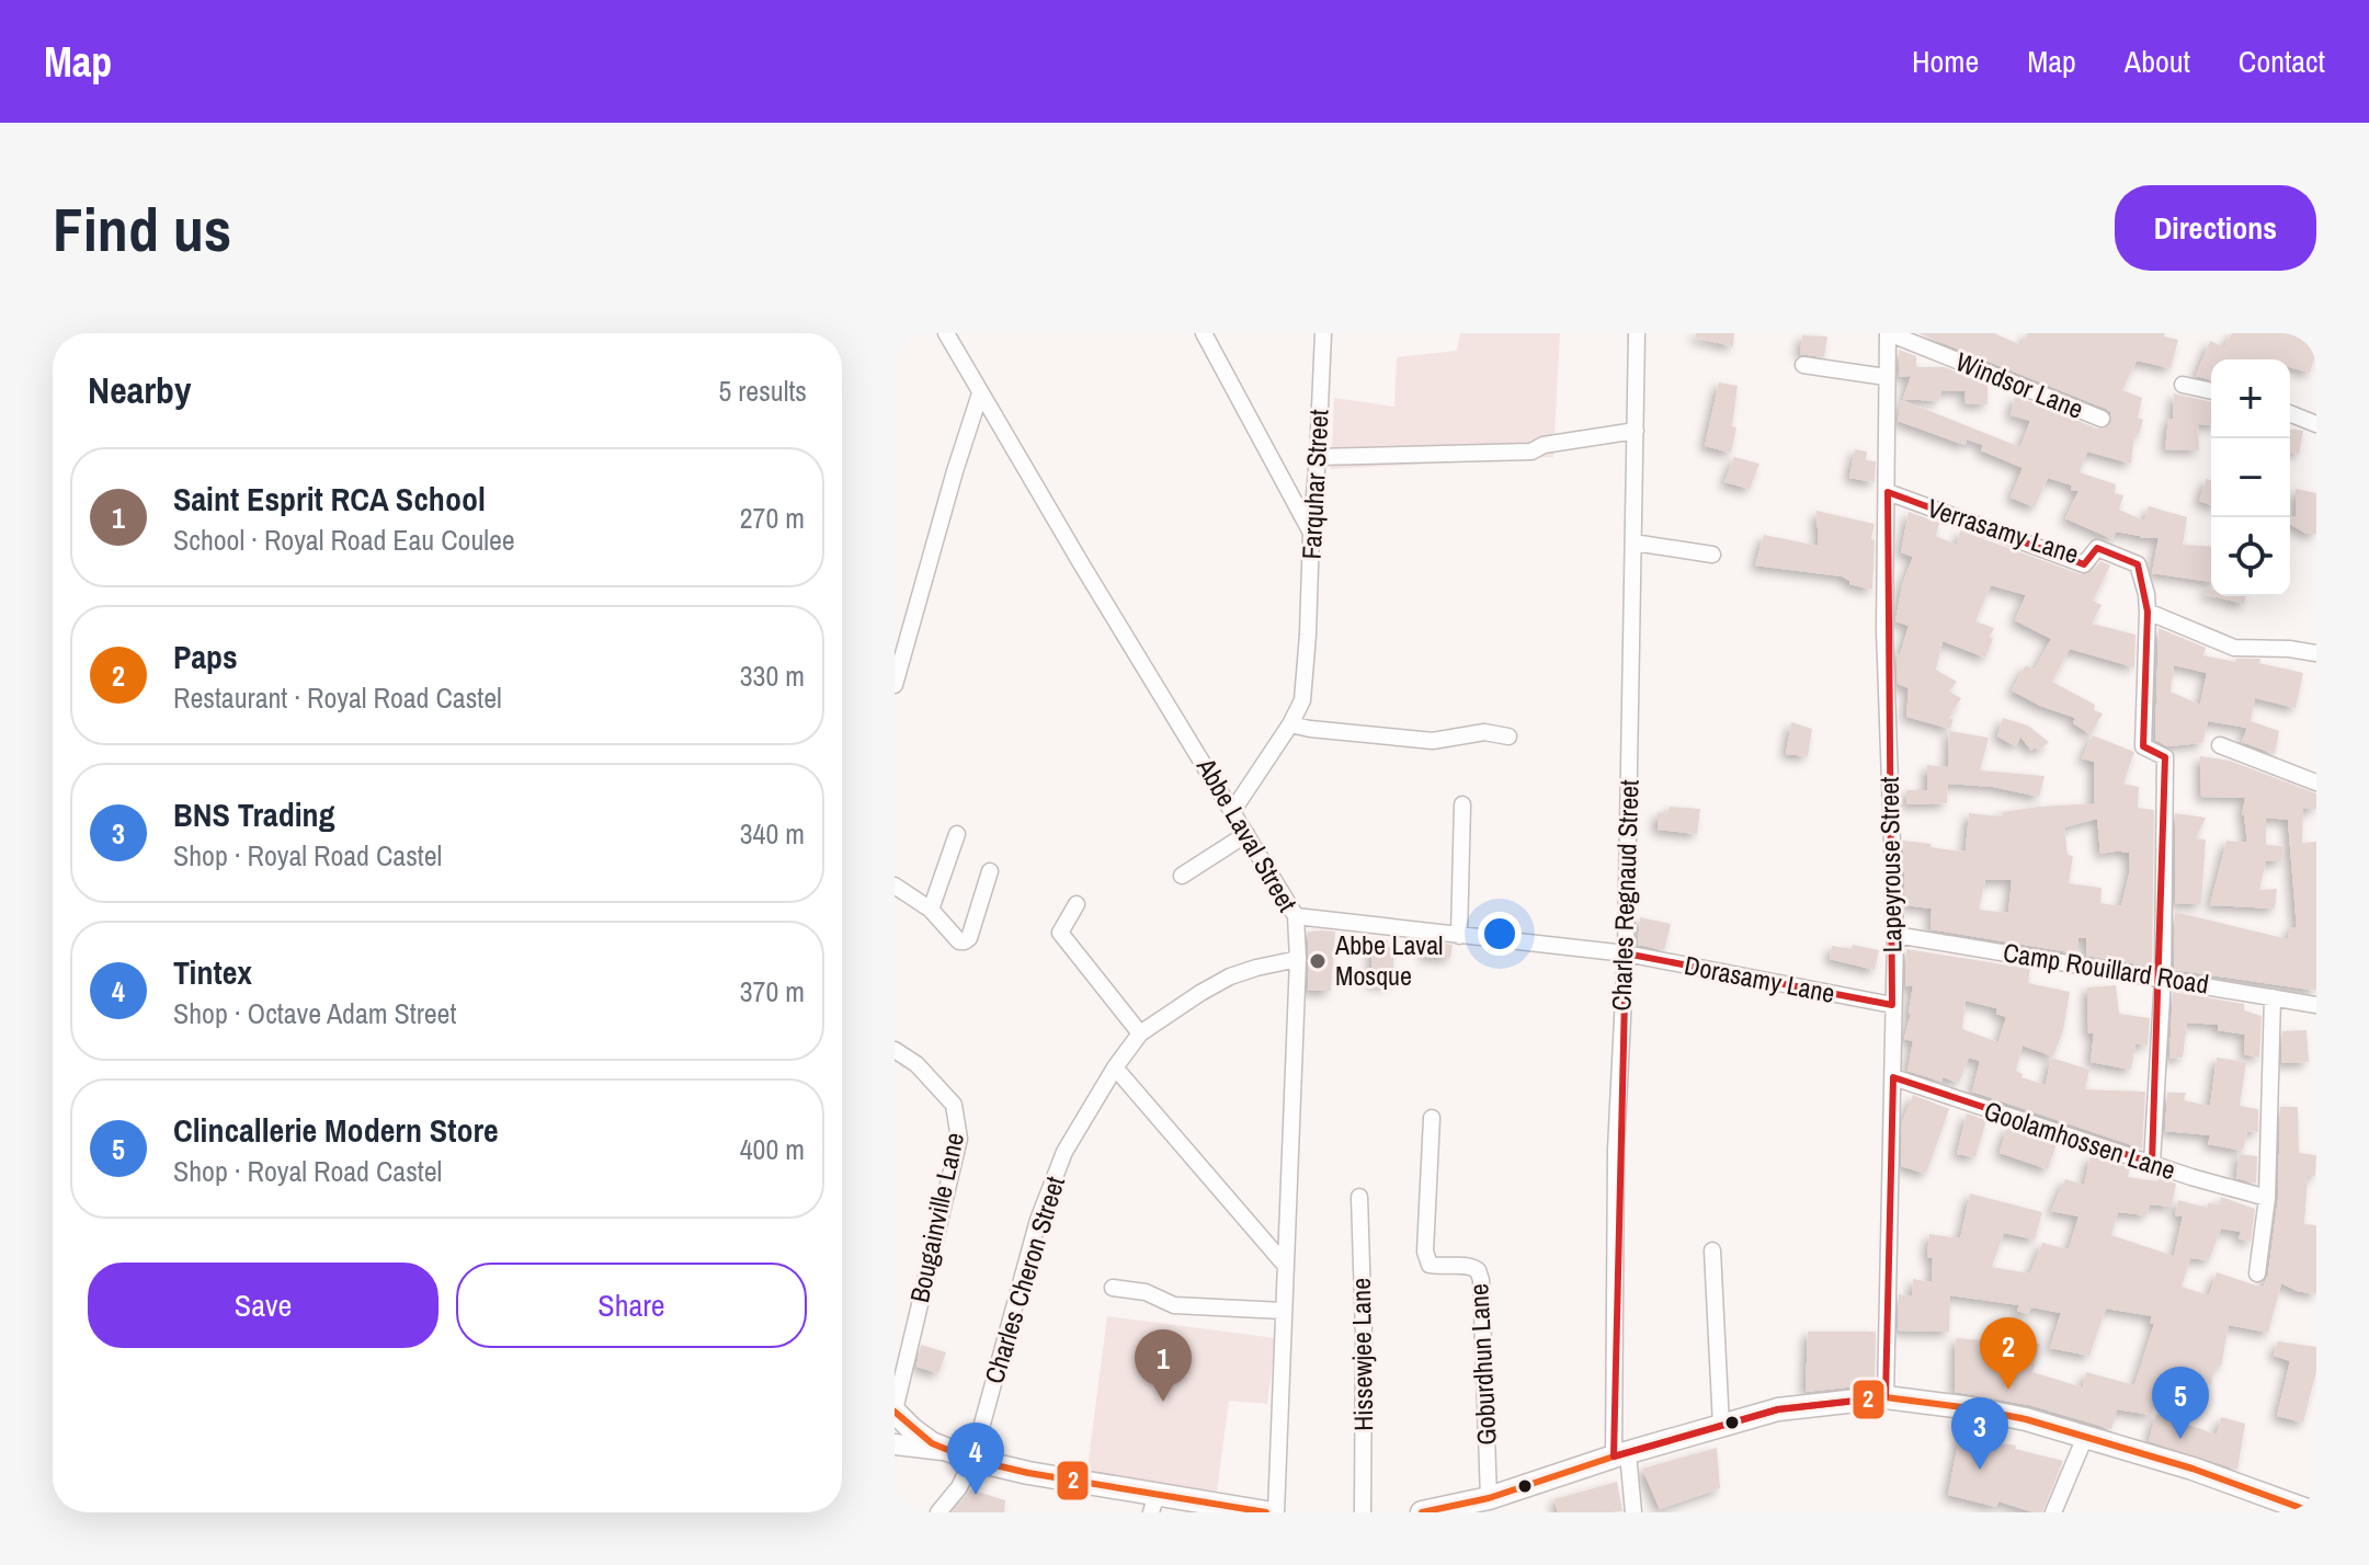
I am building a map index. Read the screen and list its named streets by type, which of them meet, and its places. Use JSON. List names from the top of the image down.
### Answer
{
  "streets": {
    "street": [
      "Windsor Lane",
      "Farquhar Street",
      "Verrasamy Lane",
      "Abbe Laval Street",
      "Lapeyrouse Street",
      "Charles Regnaud Street",
      "Camp Rouillard Road",
      "Dorasamy Lane",
      "Goolamhossen Lane",
      "Bougainville Lane",
      "Charles Cheron Street",
      "Hissewjee Lane",
      "Goburdhun Lane"
    ]
  },
  "crossings": [
    ["Windsor Lane", "Lapeyrouse Street"],
    ["Farquhar Street", "Abbe Laval Street"],
    ["Verrasamy Lane", "Lapeyrouse Street"],
    ["Verrasamy Lane", "Camp Rouillard Road"],
    ["Abbe Laval Street", "Dorasamy Lane"],
    ["Abbe Laval Street", "Charles Cheron Street"],
    ["Lapeyrouse Street", "Camp Rouillard Road"],
    ["Lapeyrouse Street", "Dorasamy Lane"],
    ["Lapeyrouse Street", "Goolamhossen Lane"],
    ["Charles Regnaud Street", "Dorasamy Lane"]
  ],
  "places": ["Abbe Laval Mosque"],
  "lines": ["transit line 2"],
  "page": {
    "header": "Map",
    "nav": [
      "Home",
      "Map",
      "About",
      "Contact"
    ],
    "buttons": [
      "Directions",
      ["Save", "Share"]
    ],
    "title": "Find us",
    "heading": ["Nearby", "5 results"],
    "map_buttons": ["+", "−"],
    "list": [
      {
        "mark": "1",
        "name": "Saint Esprit RCA School",
        "note": "School · Royal Road Eau Coulee",
        "value": "270 m"
      },
      {
        "mark": "2",
        "name": "Paps",
        "note": "Restaurant · Royal Road Castel",
        "value": "330 m"
      },
      {
        "mark": "3",
        "name": "BNS Trading",
        "note": "Shop · Royal Road Castel",
        "value": "340 m"
      },
      {
        "mark": "4",
        "name": "Tintex",
        "note": "Shop · Octave Adam Street",
        "value": "370 m"
      },
      {
        "mark": "5",
        "name": "Clincallerie Modern Store",
        "note": "Shop · Royal Road Castel",
        "value": "400 m"
      }
    ],
    "pins": [
      "2",
      "1",
      "5",
      "3",
      "4"
    ]
  }
}
